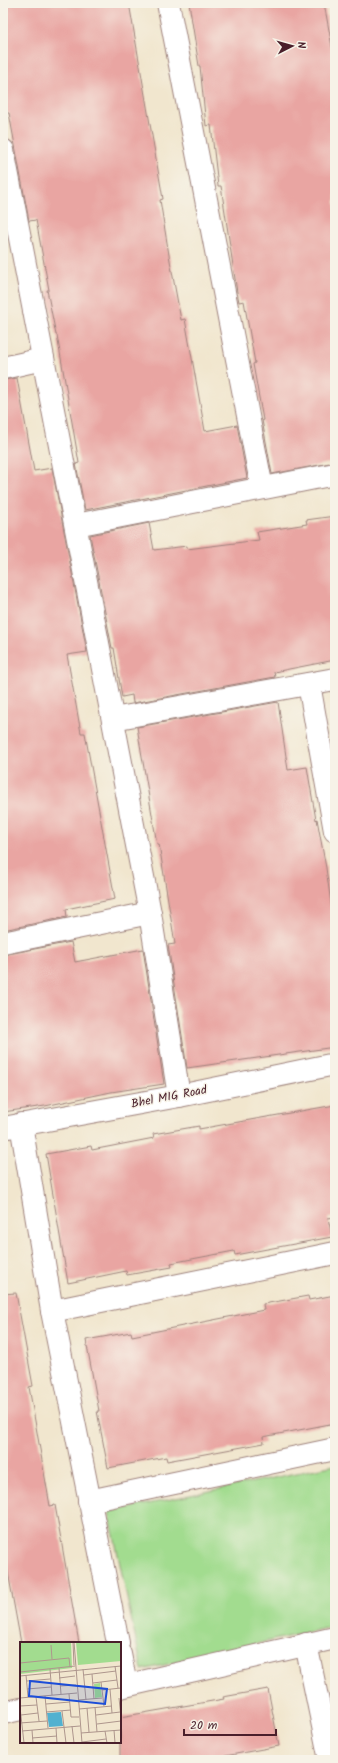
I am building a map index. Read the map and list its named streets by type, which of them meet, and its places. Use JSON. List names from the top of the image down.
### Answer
{
  "streets": {
    "street": ["Bhel MIG Road"]
  },
  "scale_bar": "20 m",
  "north": "right"
}
